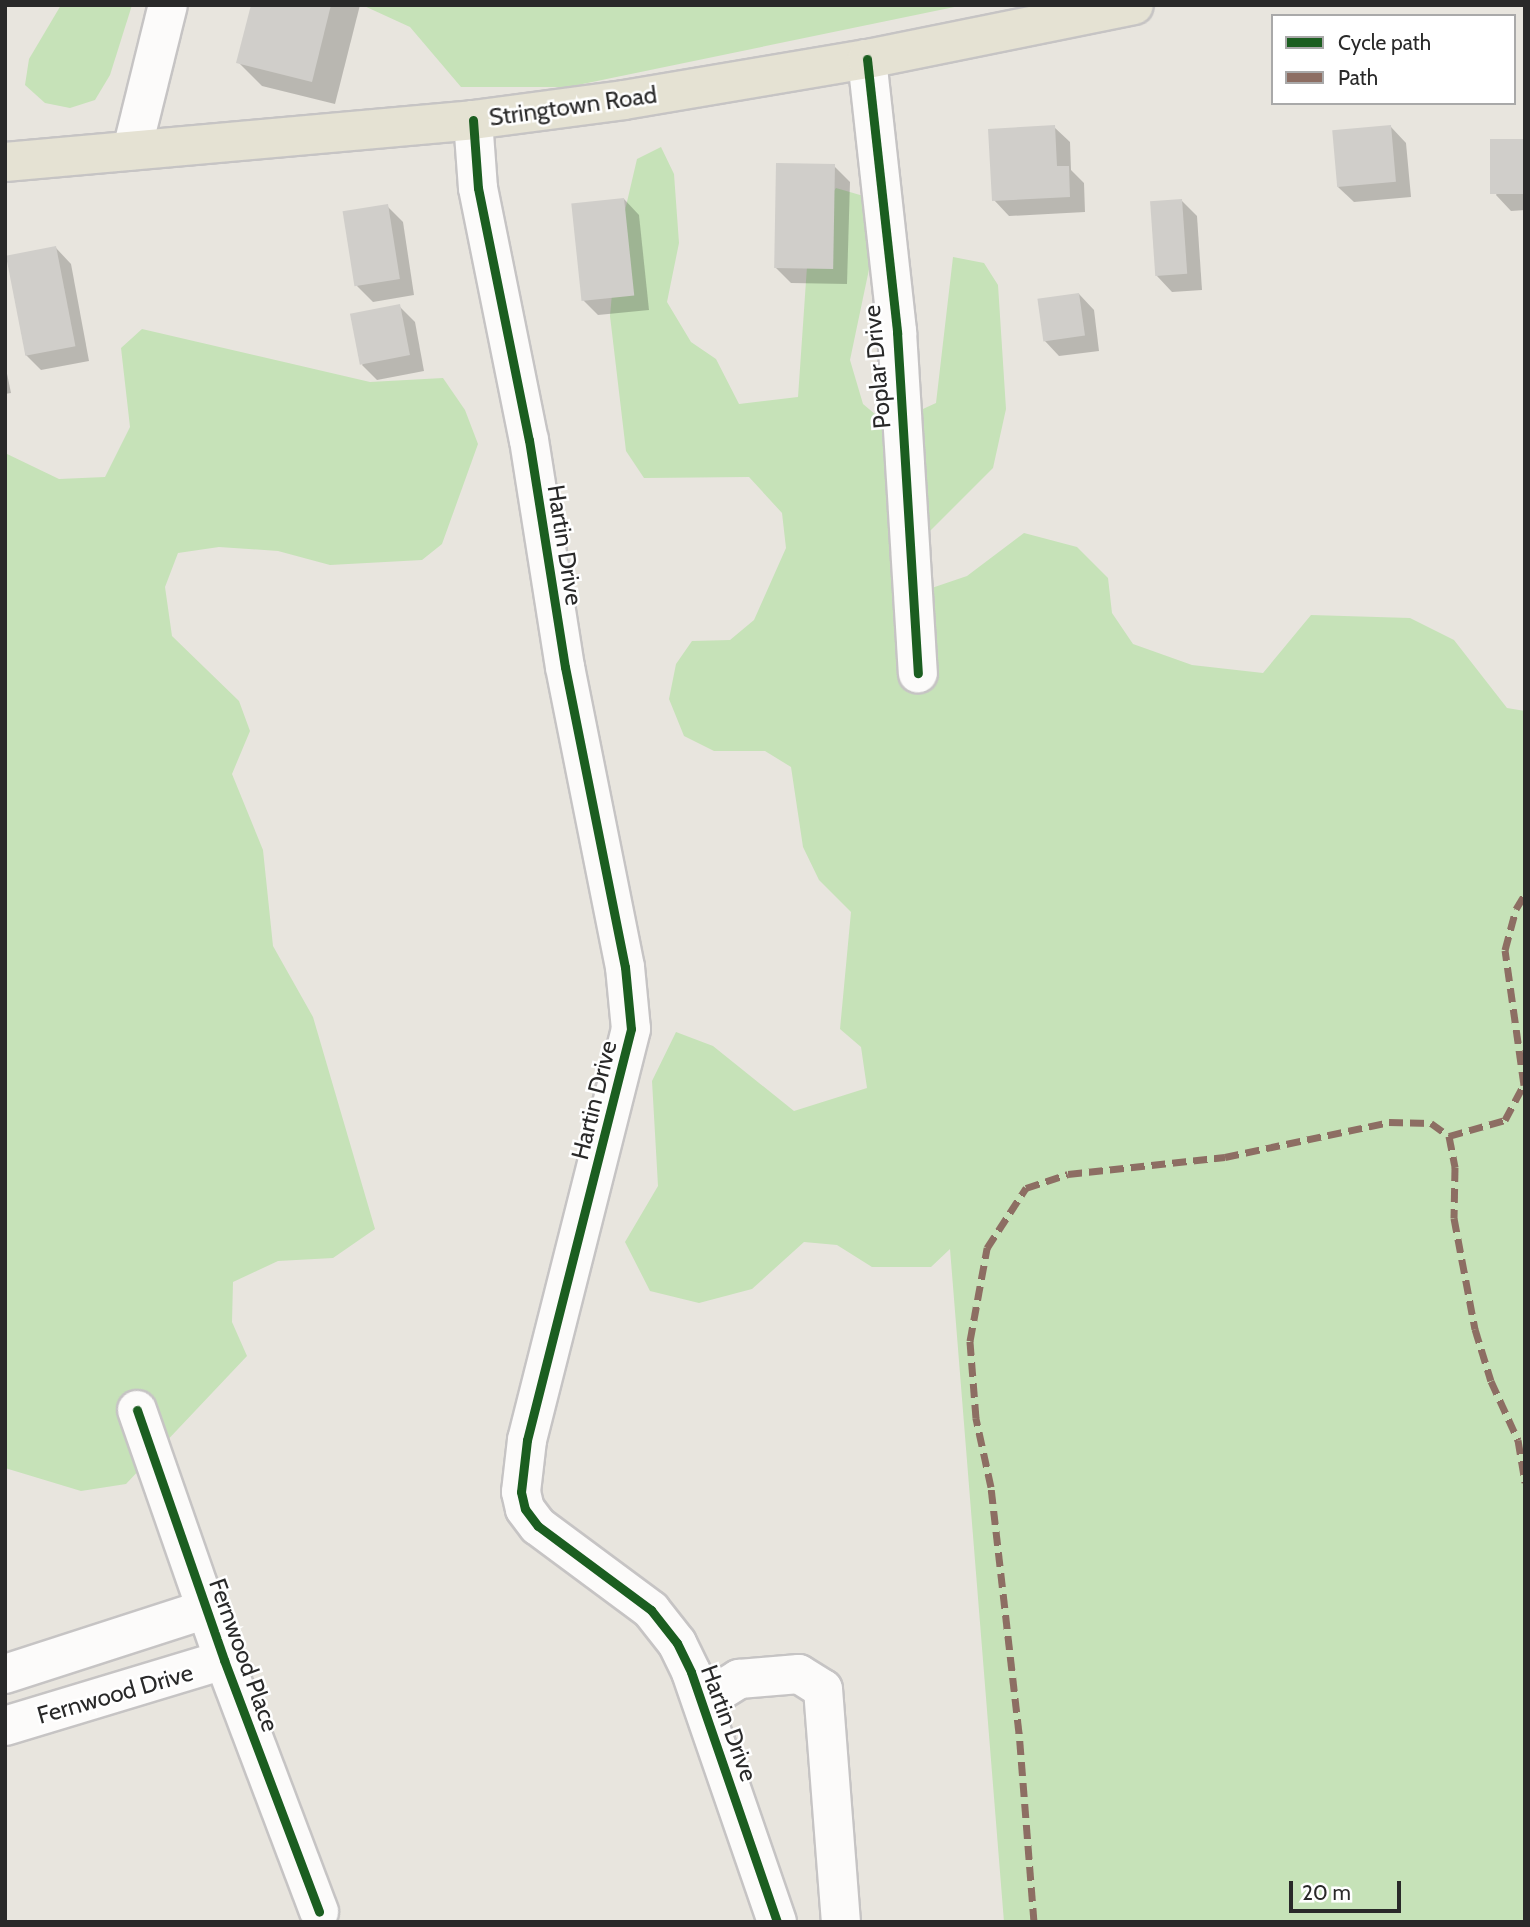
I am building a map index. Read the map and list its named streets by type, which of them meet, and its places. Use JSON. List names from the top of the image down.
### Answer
{
  "streets": {
    "main road": ["Stringtown Road"],
    "street": [
      "Poplar Drive",
      "Hartin Drive",
      "Fernwood Place",
      "Fernwood Drive"
    ]
  },
  "crossings": [
    ["Stringtown Road", "Poplar Drive"],
    ["Stringtown Road", "Hartin Drive"],
    ["Fernwood Place", "Fernwood Drive"]
  ],
  "legend": ["Cycle path", "Path"],
  "scale_bar": "20 m"
}
